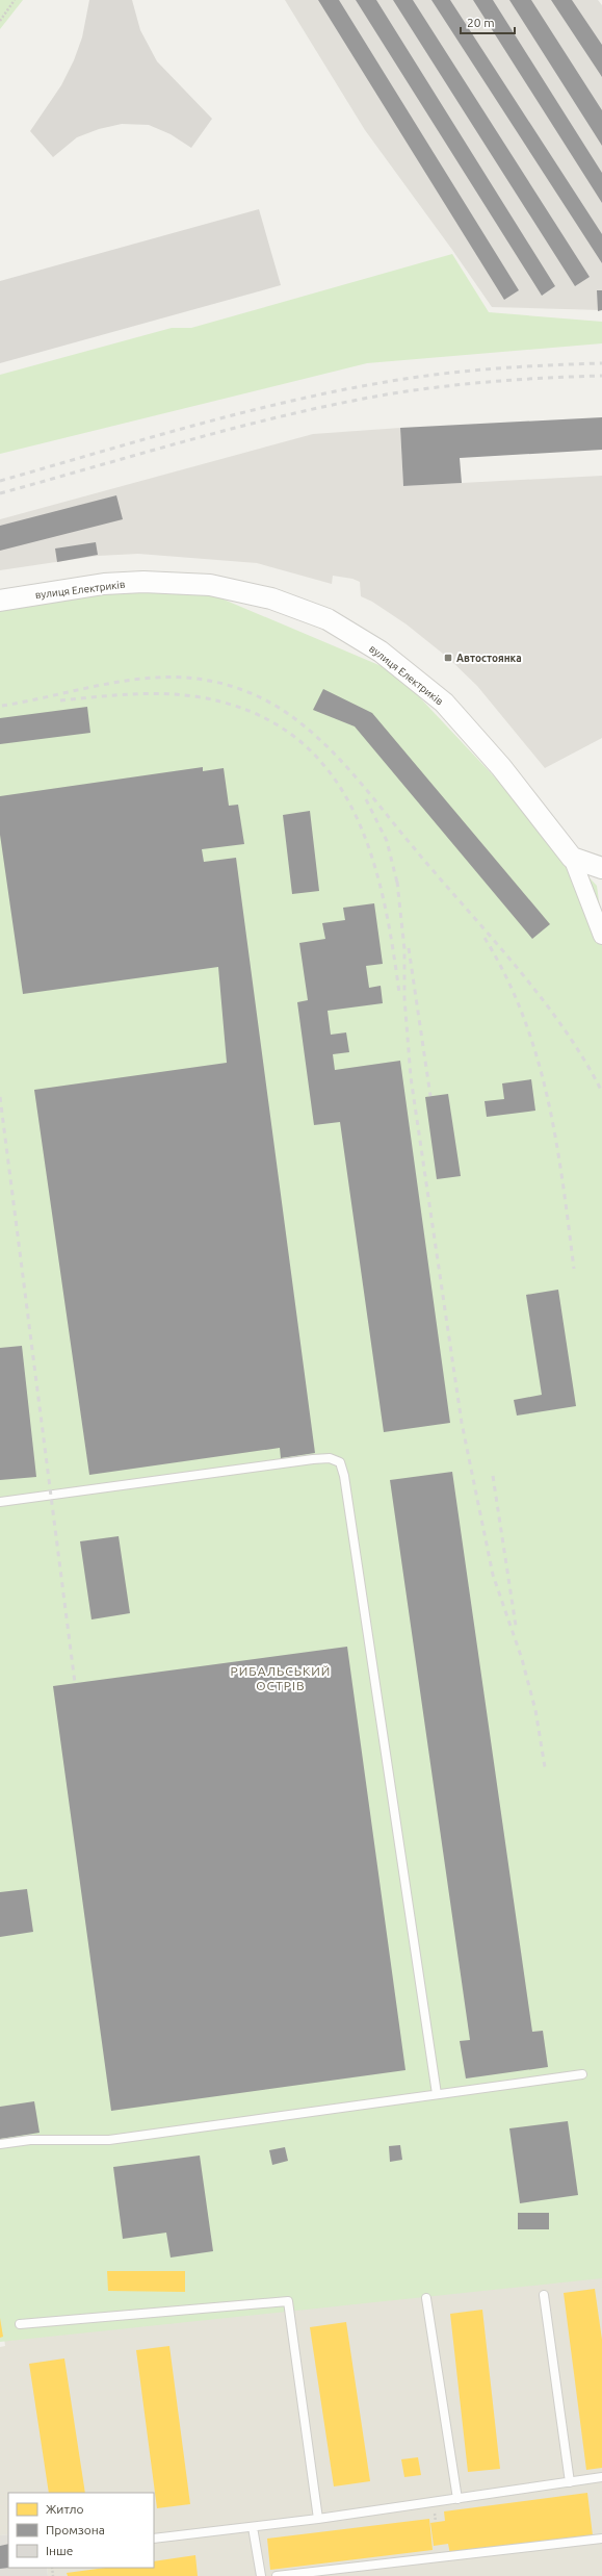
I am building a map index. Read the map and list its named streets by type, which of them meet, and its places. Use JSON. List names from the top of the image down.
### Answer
{
  "streets": {
    "street": ["вулиця Електриків"]
  },
  "districts": ["РИБАЛЬСЬКИЙ ОСТРІВ"],
  "places": {
    "transit": ["Автостоянка"]
  },
  "legend": ["Житло", "Промзона", "Інше"],
  "scale_bar": "20 m"
}
